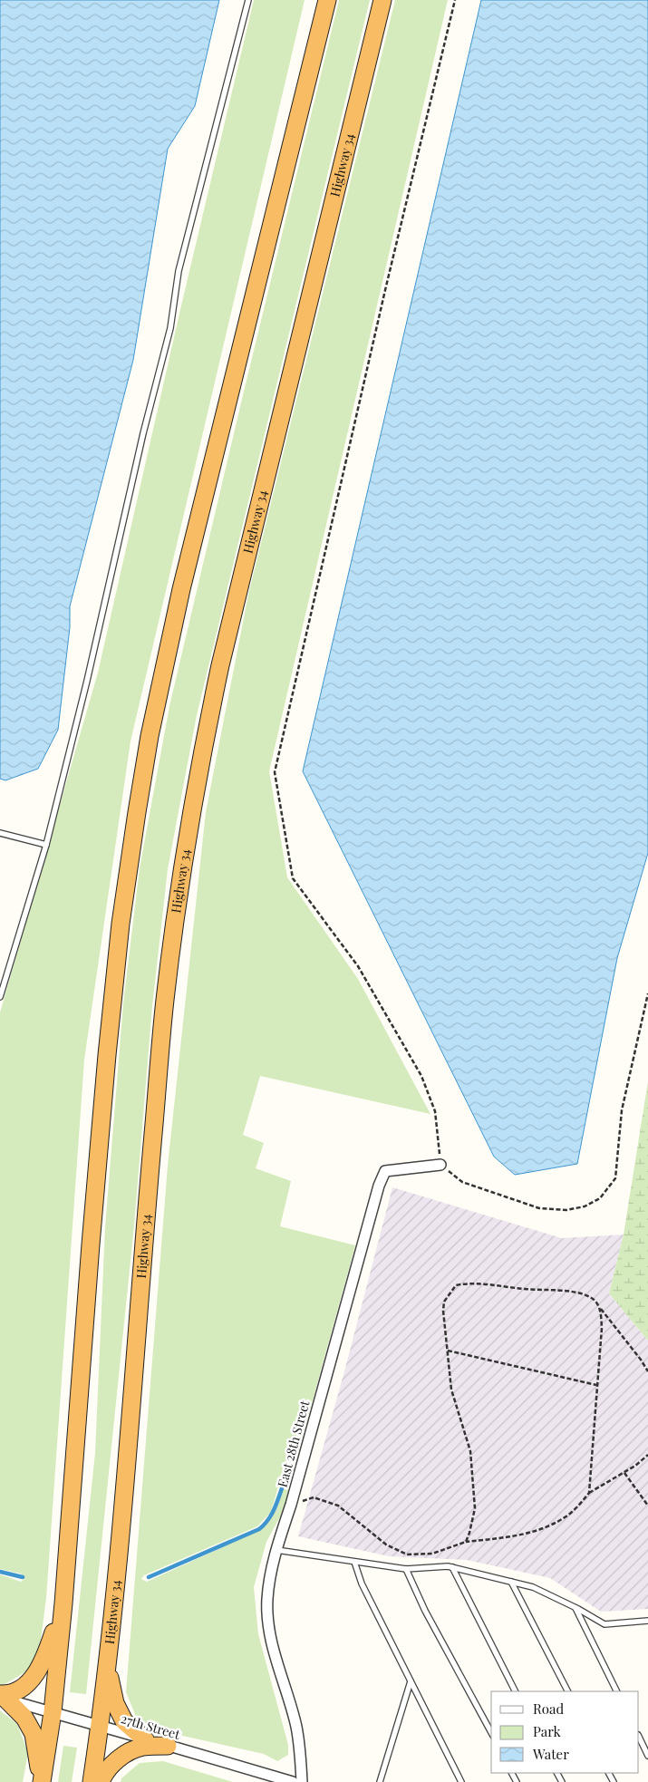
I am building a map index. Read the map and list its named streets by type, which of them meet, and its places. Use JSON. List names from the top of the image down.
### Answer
{
  "streets": {
    "highway": ["Highway 34"],
    "street": ["East 28th Street", "27th Street"]
  },
  "crossings": [
    ["Highway 34", "27th Street"]
  ],
  "legend": ["Road", "Park", "Water"]
}
